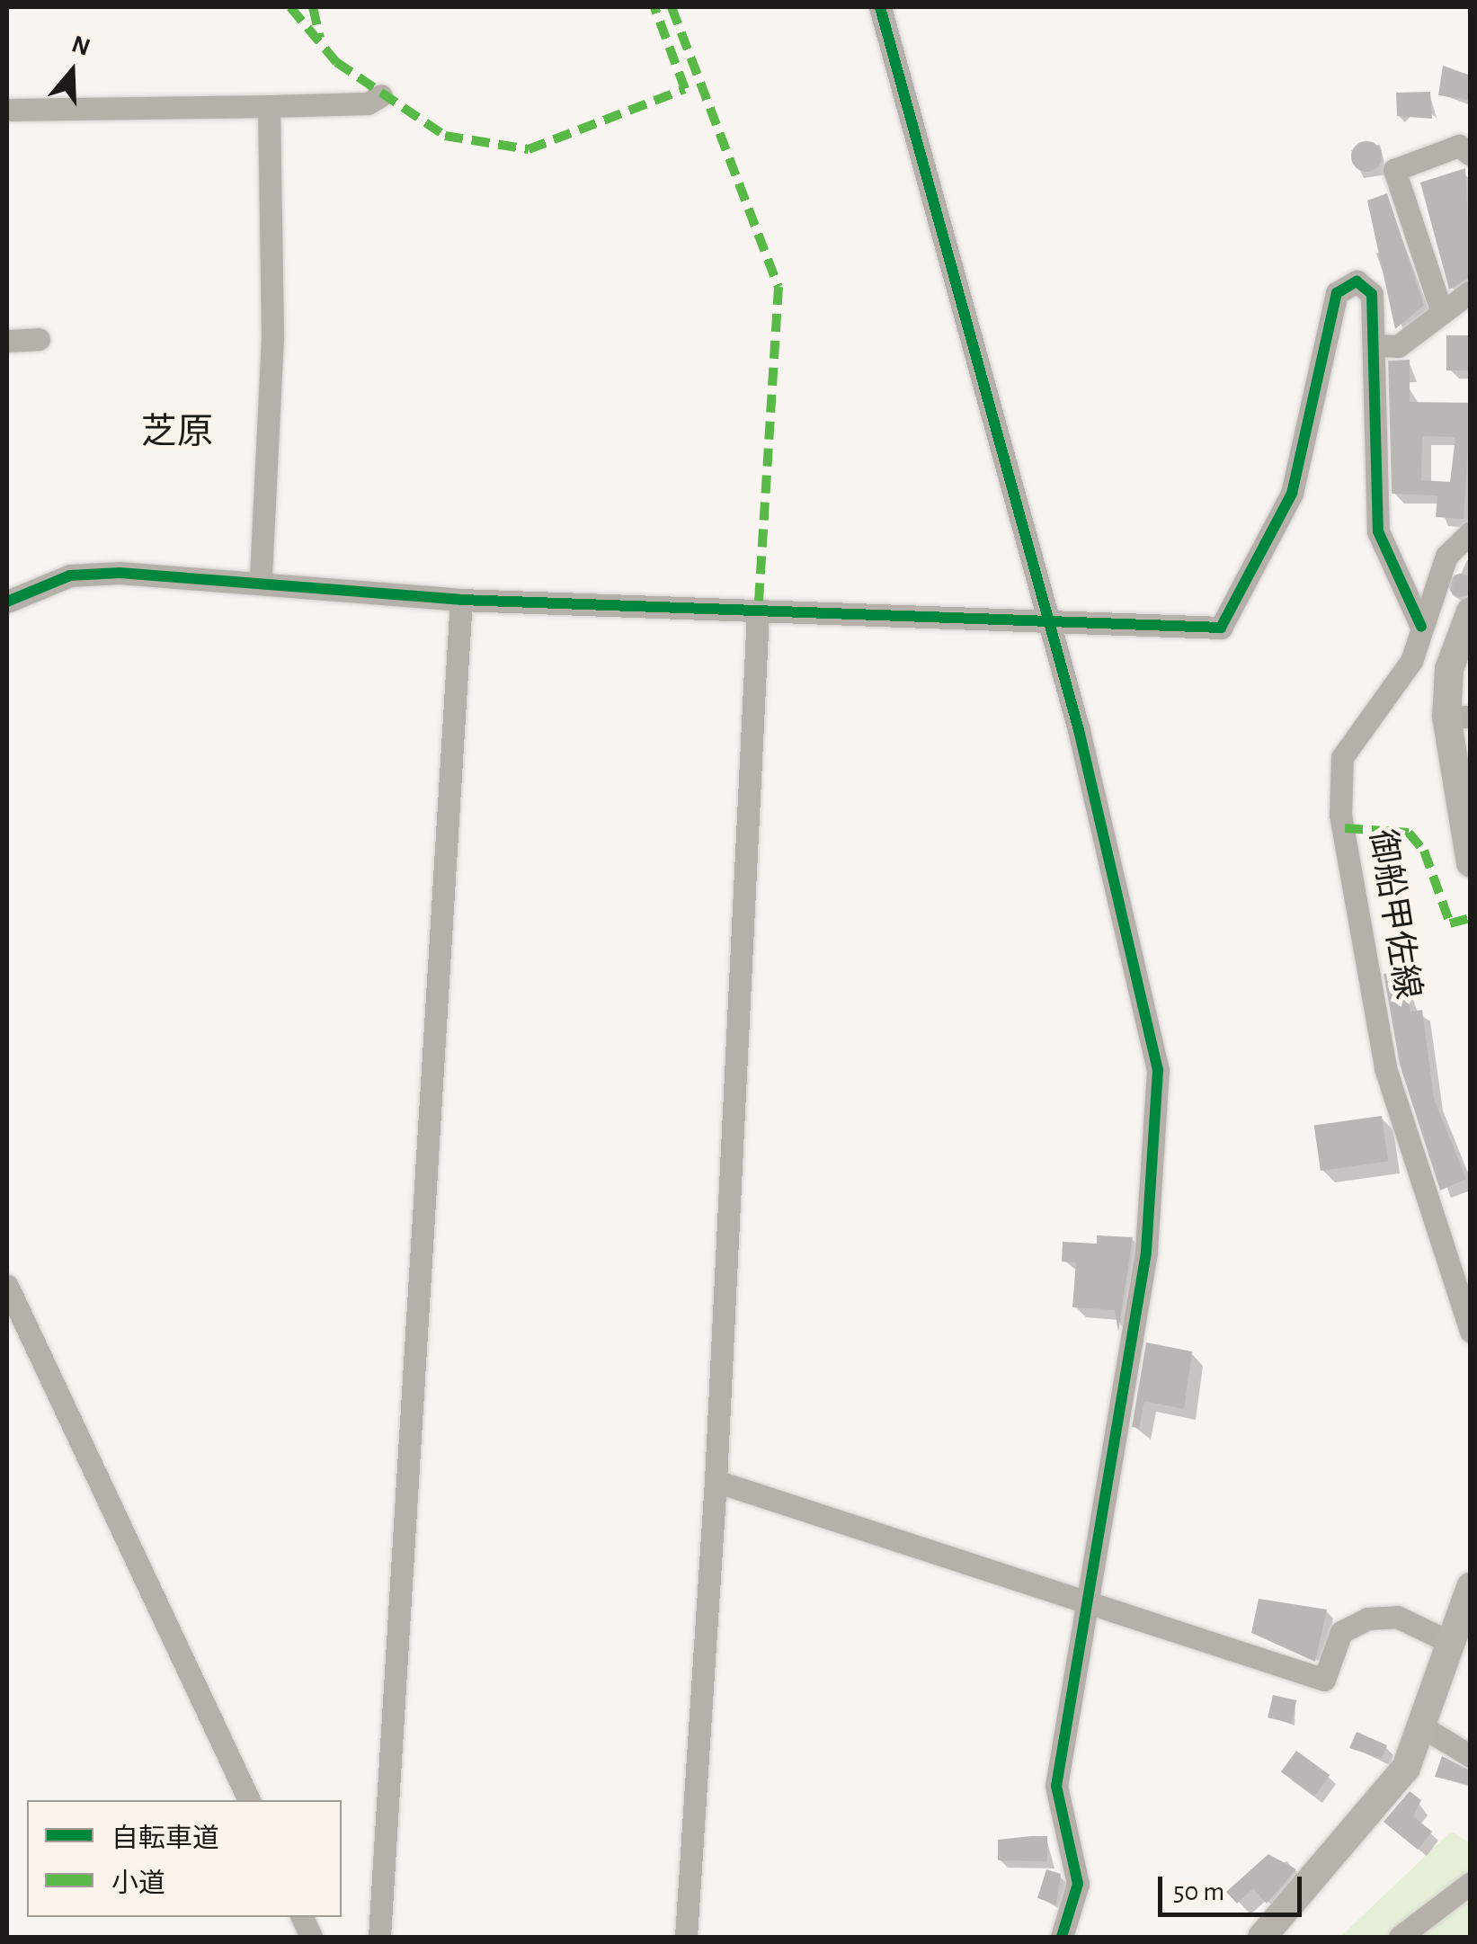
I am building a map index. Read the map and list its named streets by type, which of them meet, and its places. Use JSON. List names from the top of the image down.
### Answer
{
  "streets": {
    "street": ["御船甲佐線"]
  },
  "districts": ["芝原"],
  "legend": ["自転車道", "小道"],
  "scale_bar": "50 m",
  "north": "top"
}
